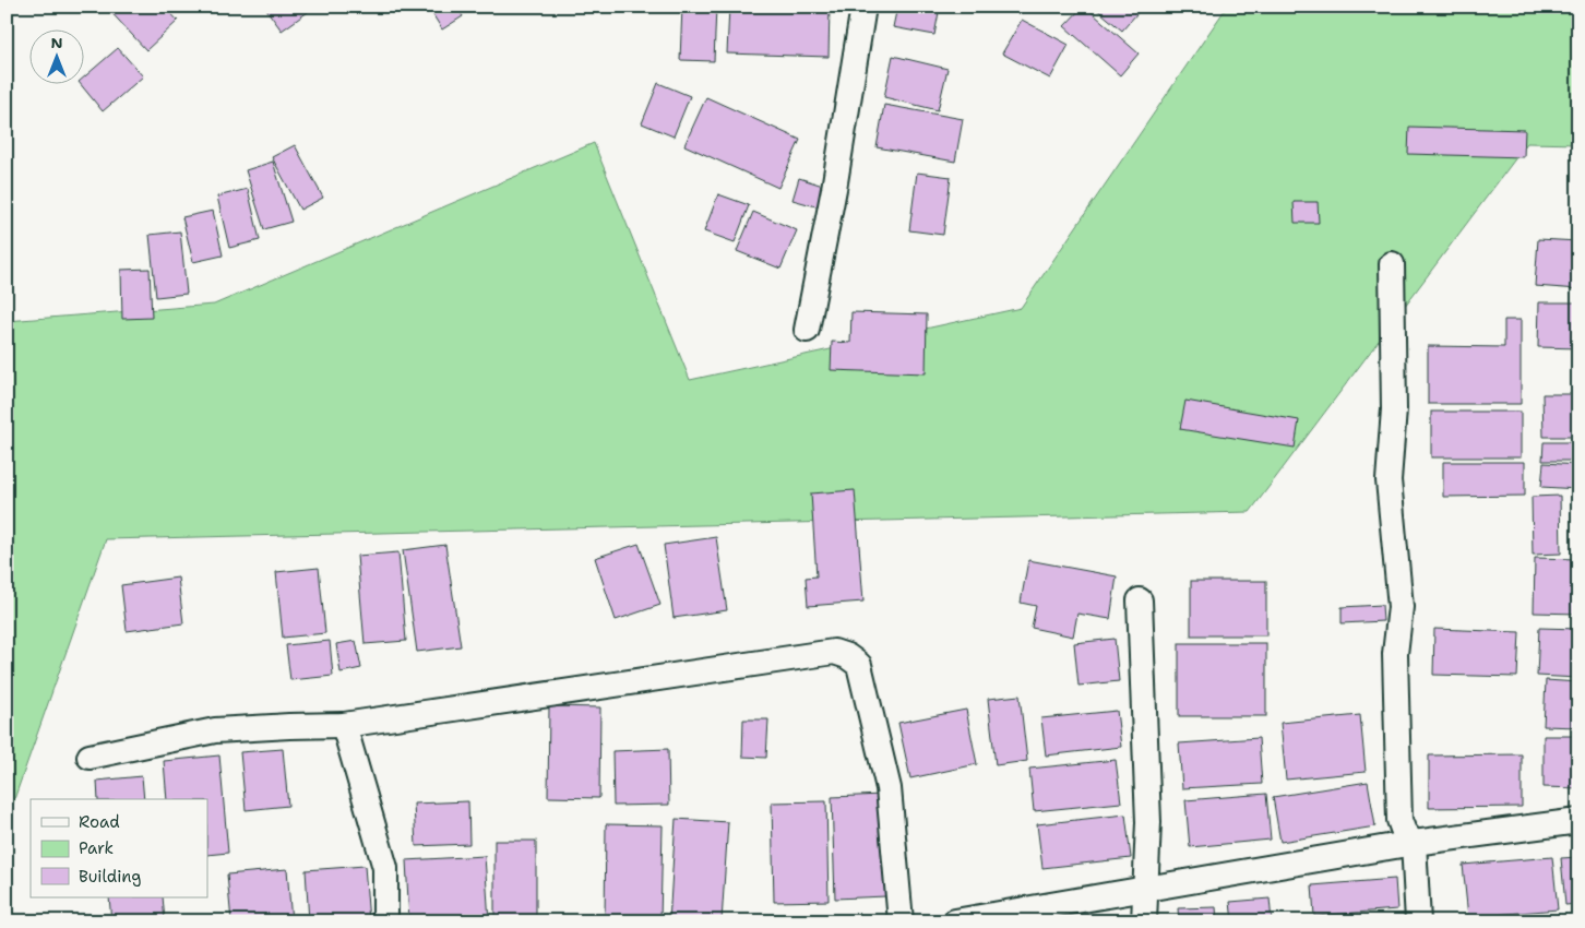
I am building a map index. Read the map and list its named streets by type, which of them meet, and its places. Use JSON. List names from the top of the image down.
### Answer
{
  "legend": ["Road", "Park", "Building"],
  "north": "top"
}
